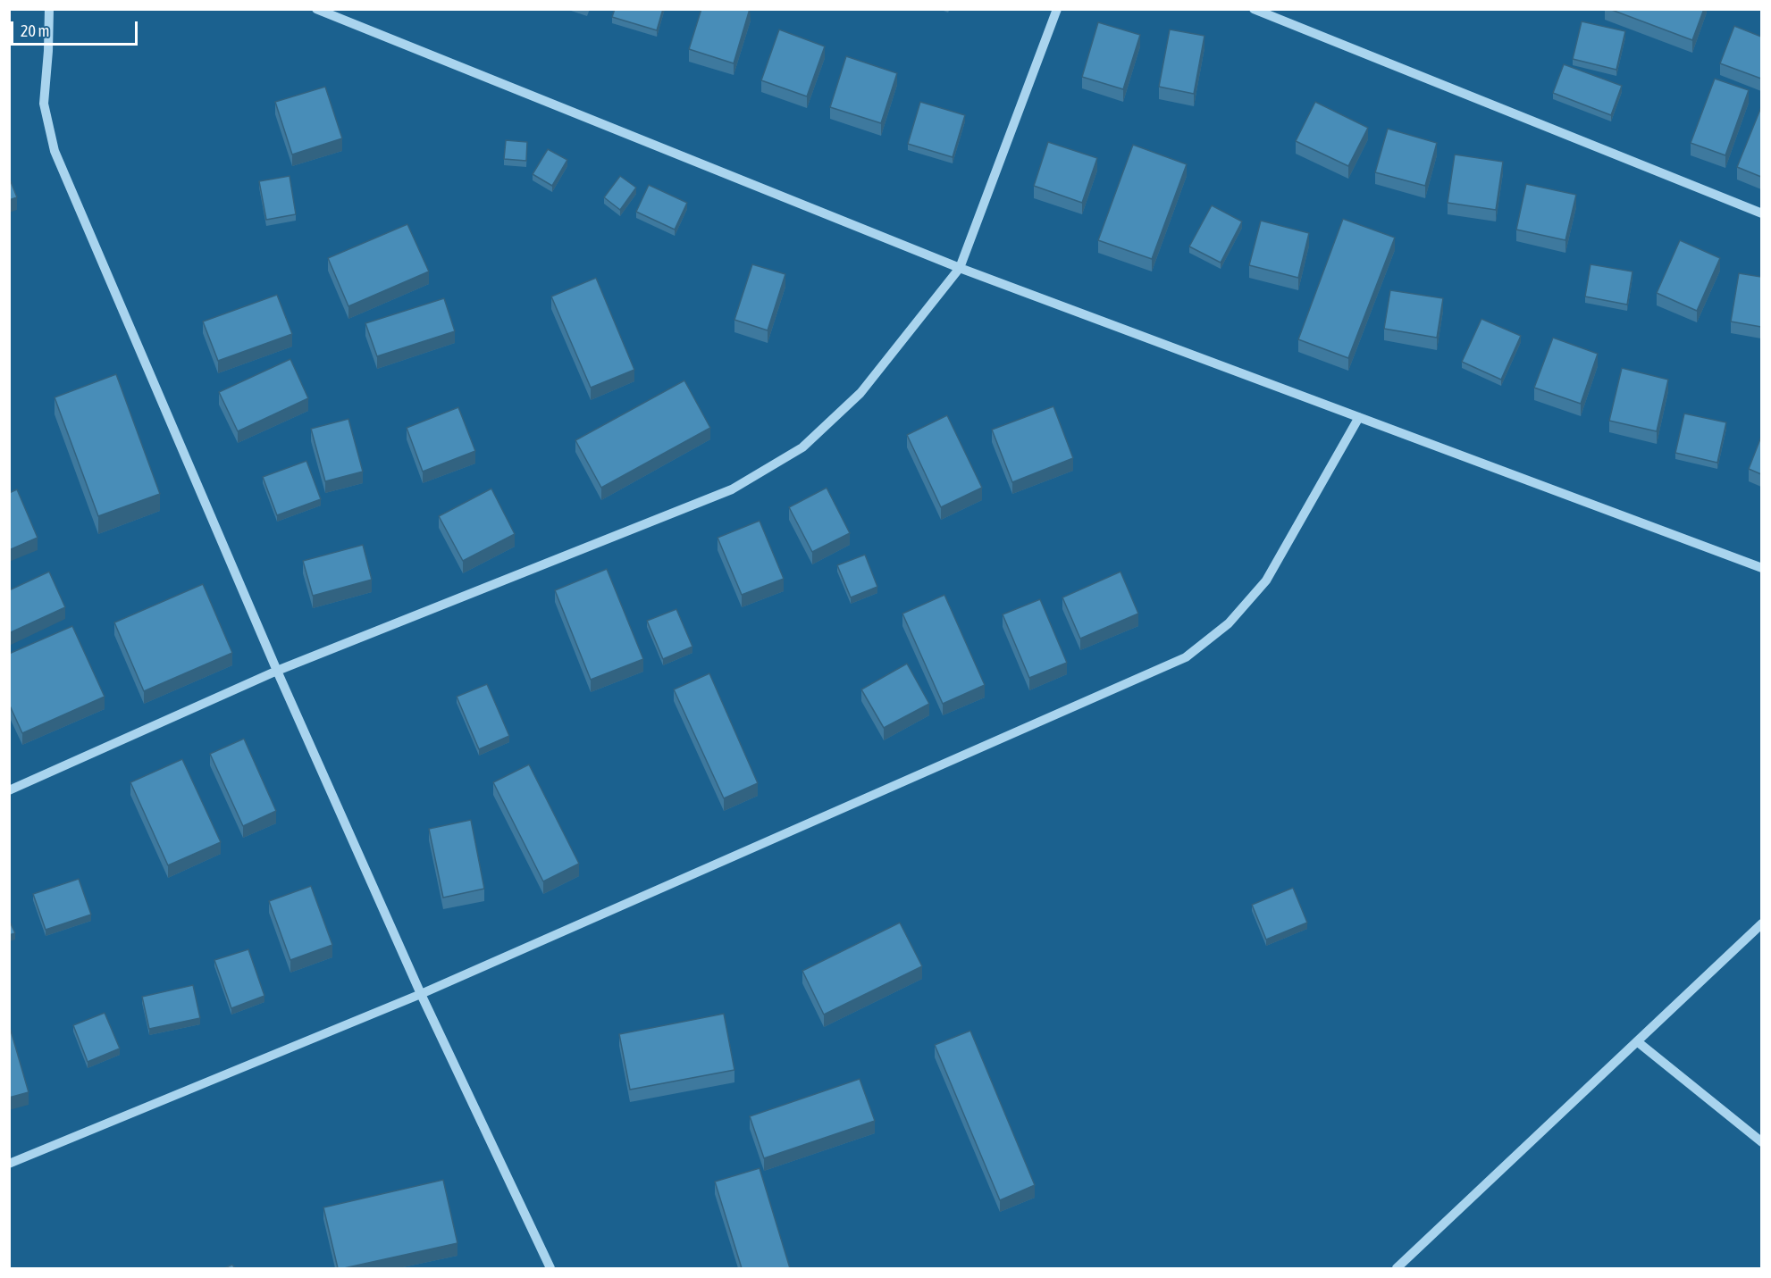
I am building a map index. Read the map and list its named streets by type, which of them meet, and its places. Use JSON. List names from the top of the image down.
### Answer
{
  "scale_bar": "20 m"
}
